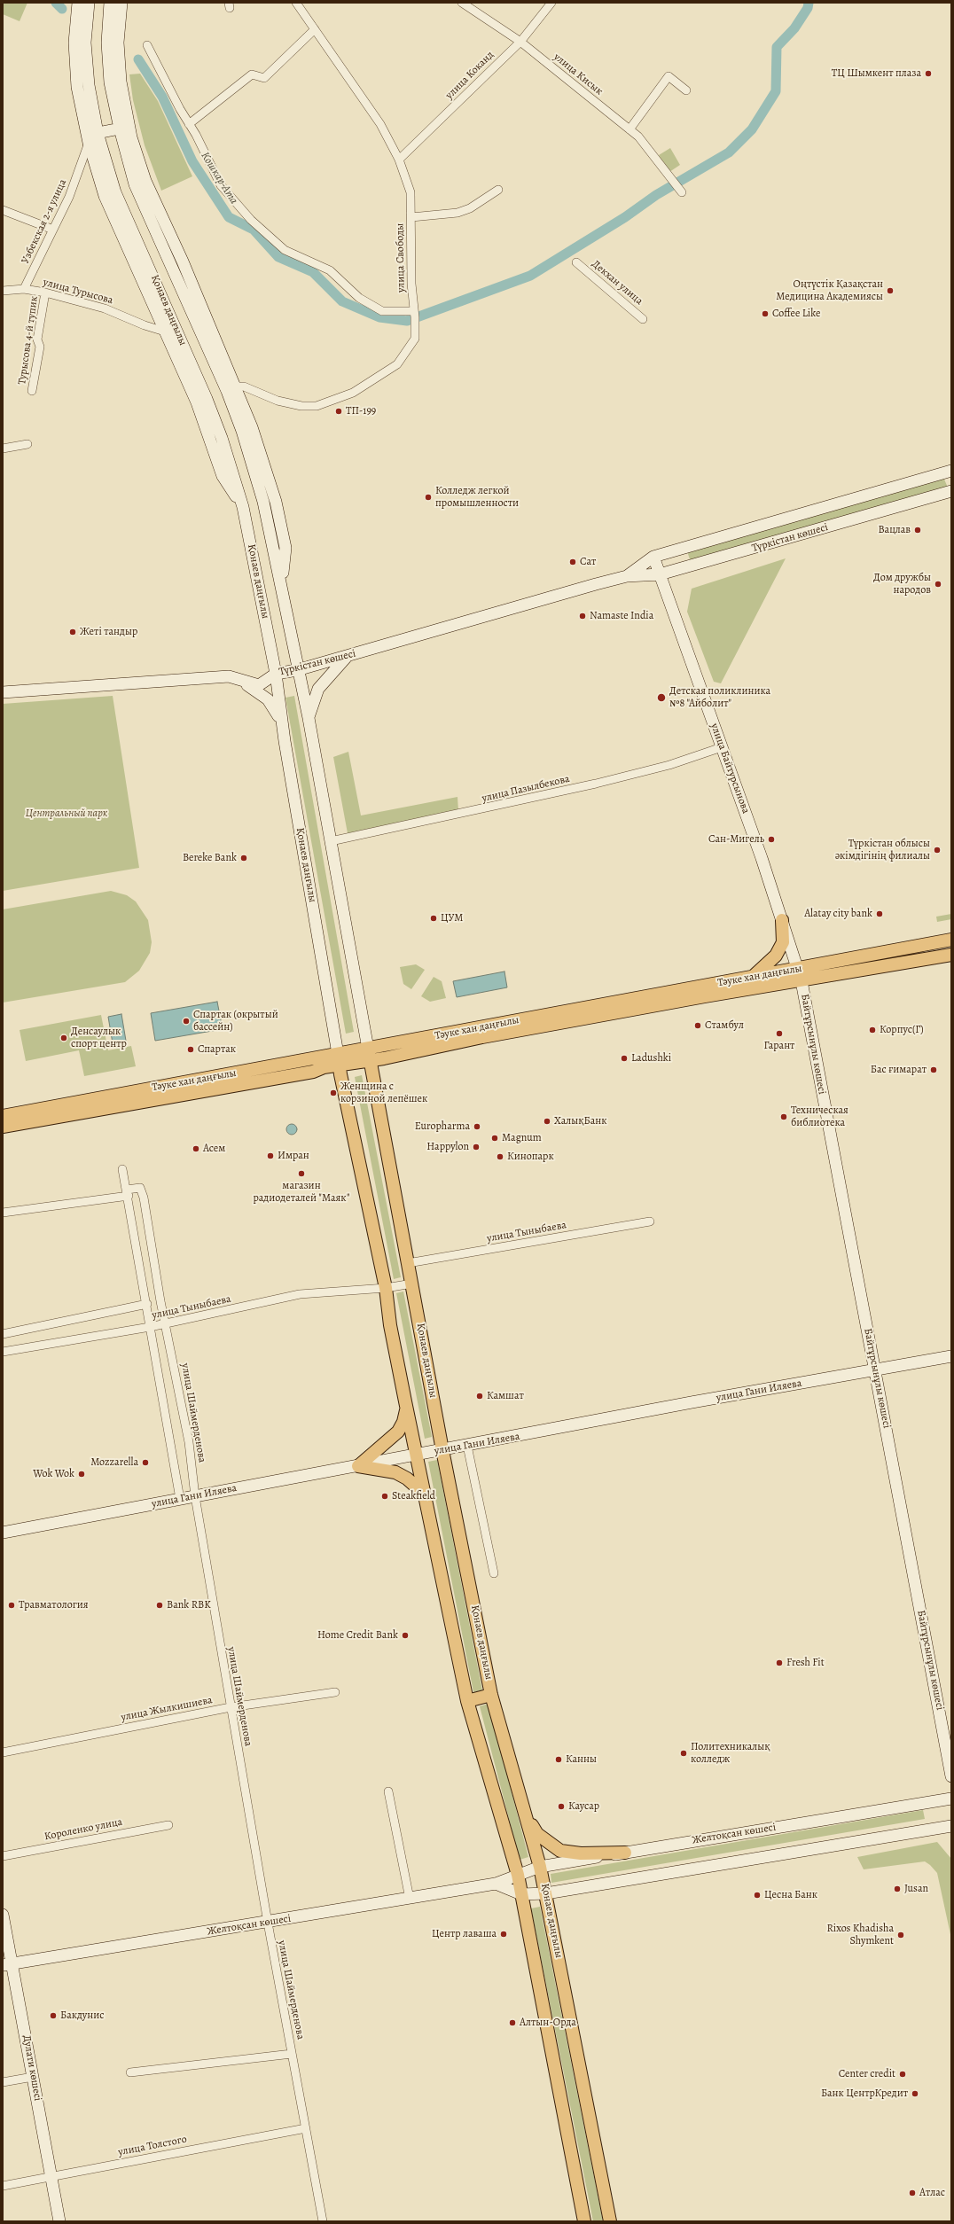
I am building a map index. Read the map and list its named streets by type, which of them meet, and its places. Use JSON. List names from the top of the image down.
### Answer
{
  "streets": {
    "main road": [
      "Қонаев даңғылы",
      "Түркістан көшесі",
      "улица Байтурсынова",
      "Тәуке хан даңғылы",
      "Байтұрсынұлы көшесі",
      "улица Гани Иляева",
      "Желтоқсан көшесі",
      "Дулати көшесі"
    ],
    "street": [
      "улица Кисык",
      "улица Коканд",
      "Узбекская 2-я улица",
      "улица Свободы",
      "Декхан улица",
      "улица Турысова",
      "Турысова 4-й тупик",
      "улица Пазылбекова",
      "улица Тыныбаева",
      "улица Шаймерденова",
      "улица Жылкишиева",
      "Короленко улица",
      "улица Толстого"
    ]
  },
  "crossings": [
    ["улица Кисык", "улица Коканд"],
    ["улица Коканд", "улица Свободы"],
    ["Узбекская 2-я улица", "улица Турысова"],
    ["улица Турысова", "Турысова 4-й тупик"],
    ["Қонаев даңғылы", "Түркістан көшесі"],
    ["Қонаев даңғылы", "улица Пазылбекова"],
    ["Қонаев даңғылы", "Тәуке хан даңғылы"],
    ["Қонаев даңғылы", "улица Тыныбаева"],
    ["Қонаев даңғылы", "улица Гани Иляева"],
    ["Қонаев даңғылы", "Желтоқсан көшесі"],
    ["Түркістан көшесі", "улица Байтурсынова"],
    ["улица Байтурсынова", "улица Пазылбекова"],
    ["улица Байтурсынова", "Тәуке хан даңғылы"],
    ["улица Байтурсынова", "Байтұрсынұлы көшесі"],
    ["Тәуке хан даңғылы", "Байтұрсынұлы көшесі"],
    ["Байтұрсынұлы көшесі", "улица Гани Иляева"],
    ["улица Тыныбаева", "улица Шаймерденова"],
    ["улица Гани Иляева", "улица Шаймерденова"],
    ["улица Шаймерденова", "улица Жылкишиева"],
    ["улица Шаймерденова", "Желтоқсан көшесі"],
    ["улица Шаймерденова", "улица Толстого"],
    ["Желтоқсан көшесі", "Дулати көшесі"],
    ["Дулати көшесі", "улица Толстого"]
  ],
  "water": ["Кошкар-Ата"],
  "parks": ["Центральный парк"],
  "places": [
    "ТЦ Шымкент плаза",
    "Оңтүстік Қазақстан Медицина Академиясы",
    "Coffee Like",
    "ТП-199",
    "Колледж легкой промышленности",
    "Вацлав",
    "Сат",
    "Дом дружбы народов",
    "Namaste India",
    "Жетi тандыр",
    "Детская поликлиника №8 \"Айболит\"",
    "Сан-Мигель",
    "Түркістан облысы әкімдігінің филиалы",
    "Bereke Bank",
    "Alatay city bank",
    "ЦУМ",
    "Спартак (окрытый бассейн)",
    "Стамбул",
    "Корпус(Г)",
    "Гарант",
    "Денсаулык спорт центр",
    "Спартак",
    "Ladushki",
    "Бас ғимарат",
    "Женщина с корзиной лепёшек",
    "Техническая библиотека",
    "ХалықБанк",
    "Europharma",
    "Magnum",
    "Happylon",
    "Асем",
    "Имран",
    "Кинопарк",
    "магазин радиодеталей \"Маяк\"",
    "Камшат",
    "Mozzarella",
    "Wok Wok",
    "Steakfield",
    "Травматология",
    "Bank RBK",
    "Home Credit Bank",
    "Fresh Fit",
    "Политехникалық колледж",
    "Канны",
    "Каусар",
    "Jusan",
    "Цесна Банк",
    "Центр лаваша",
    "Rixos Khadisha Shymkent",
    "Бакдунис",
    "Алтын-Орда",
    "Center credit",
    "Банк ЦентрКредит",
    "Атлас"
  ]
}
